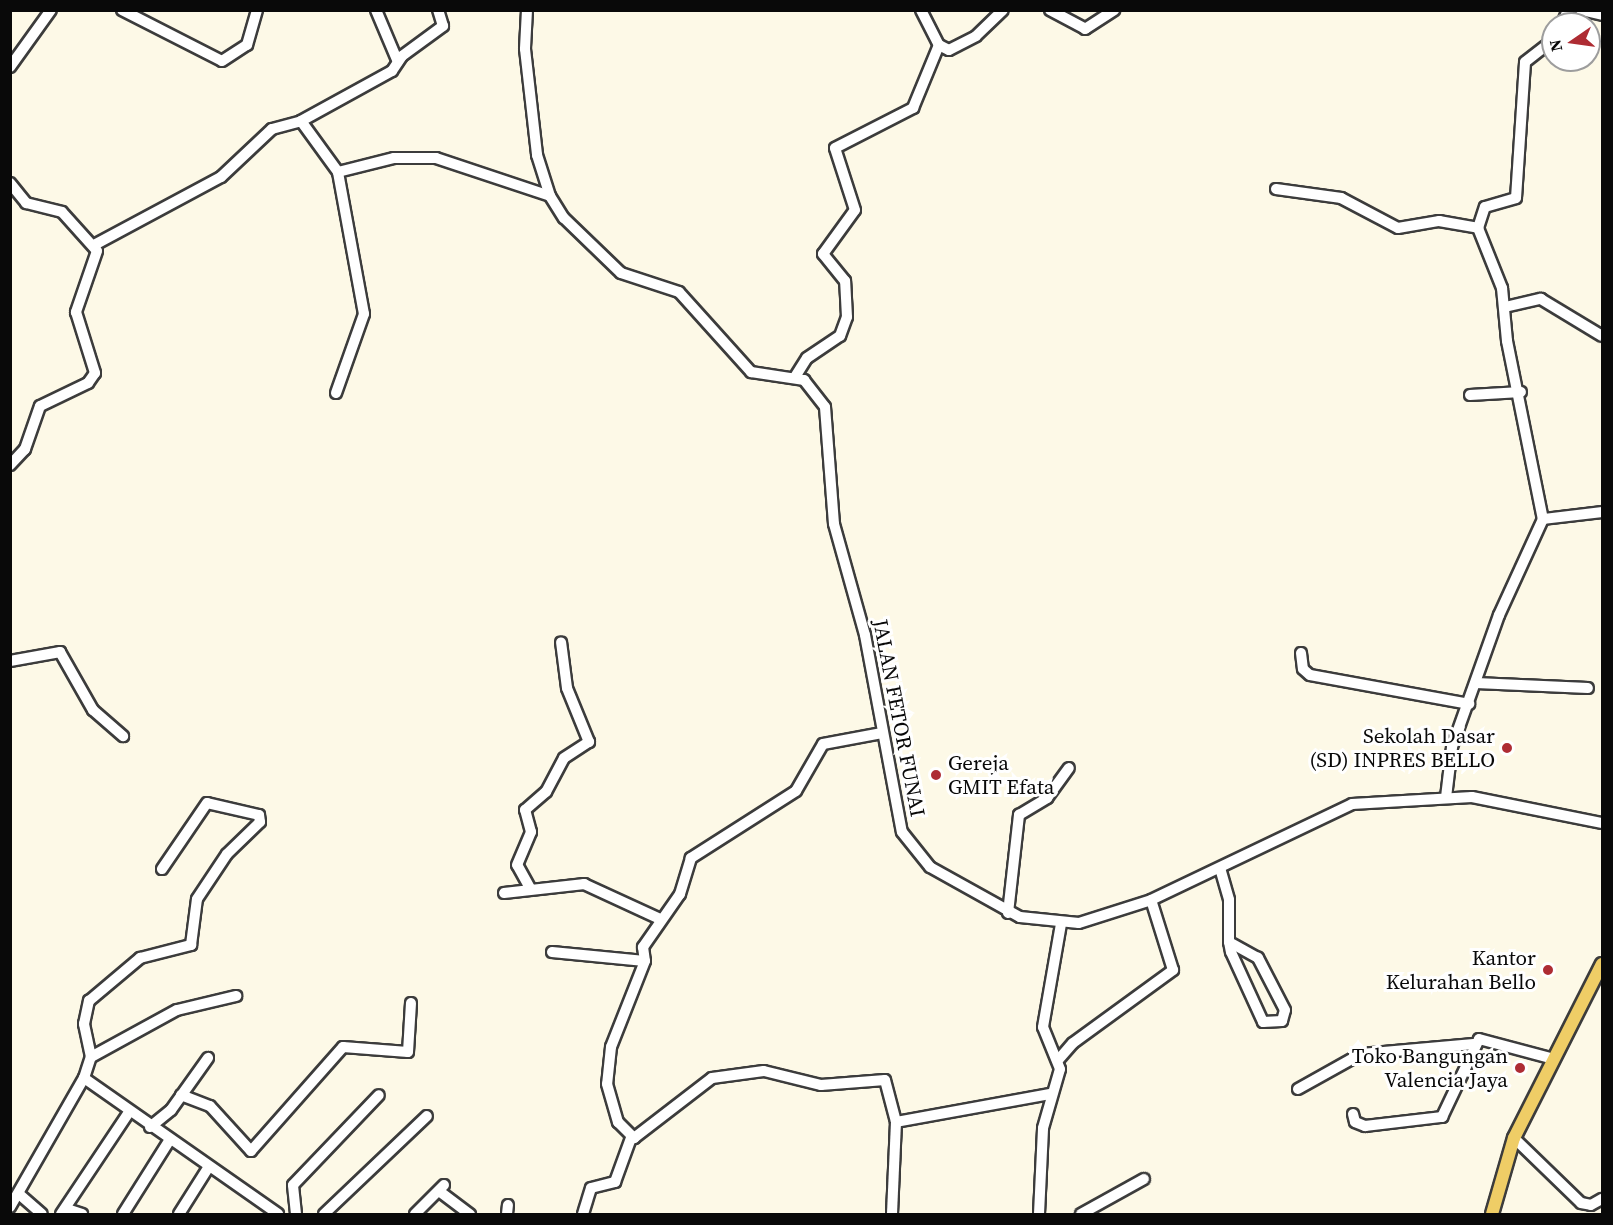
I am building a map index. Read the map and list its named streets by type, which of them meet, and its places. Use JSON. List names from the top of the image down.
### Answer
{
  "streets": {
    "street": ["JALAN FETOR FUNAI"]
  },
  "places": [
    "Sekolah Dasar (SD) INPRES BELLO",
    "Gereja GMIT Efata",
    "Kantor Kelurahan Bello",
    "Toko Bangungan Valencia Jaya"
  ],
  "north": "left"
}
